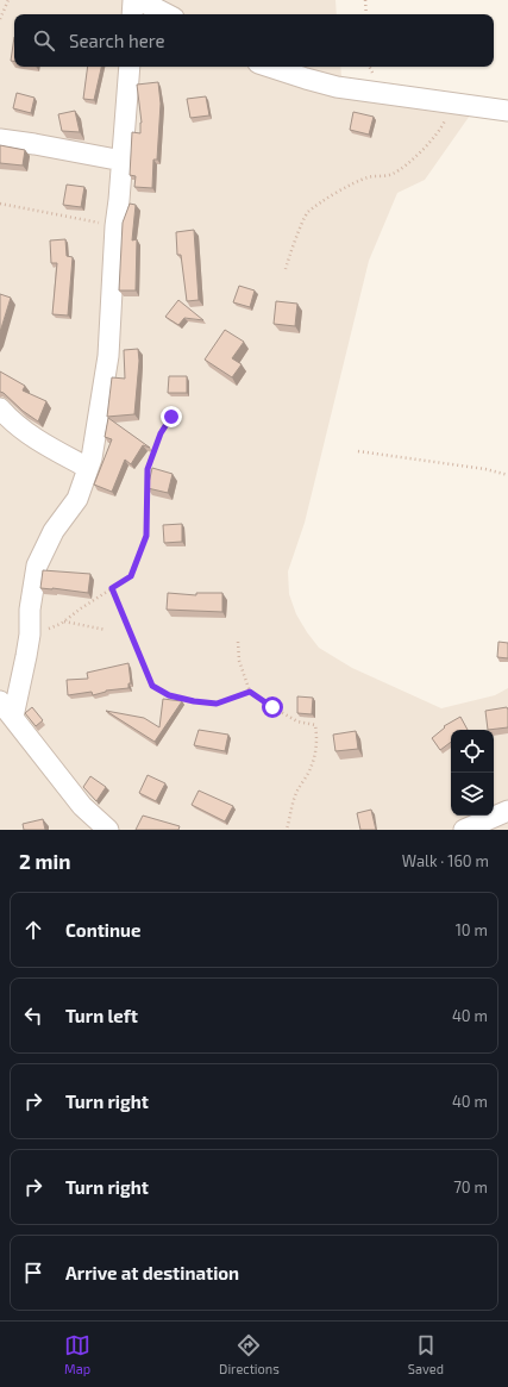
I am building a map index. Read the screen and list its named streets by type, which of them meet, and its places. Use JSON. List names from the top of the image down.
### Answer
{
  "page": {
    "search": "Search here",
    "heading": ["2 min", "Walk · 160 m"],
    "list": [
      ["Continue", "10 m"],
      ["Turn left", "40 m"],
      ["Turn right", "40 m"],
      ["Turn right", "70 m"],
      "Arrive at destination"
    ],
    "nav": ["Map", "Directions", "Saved"]
  }
}
